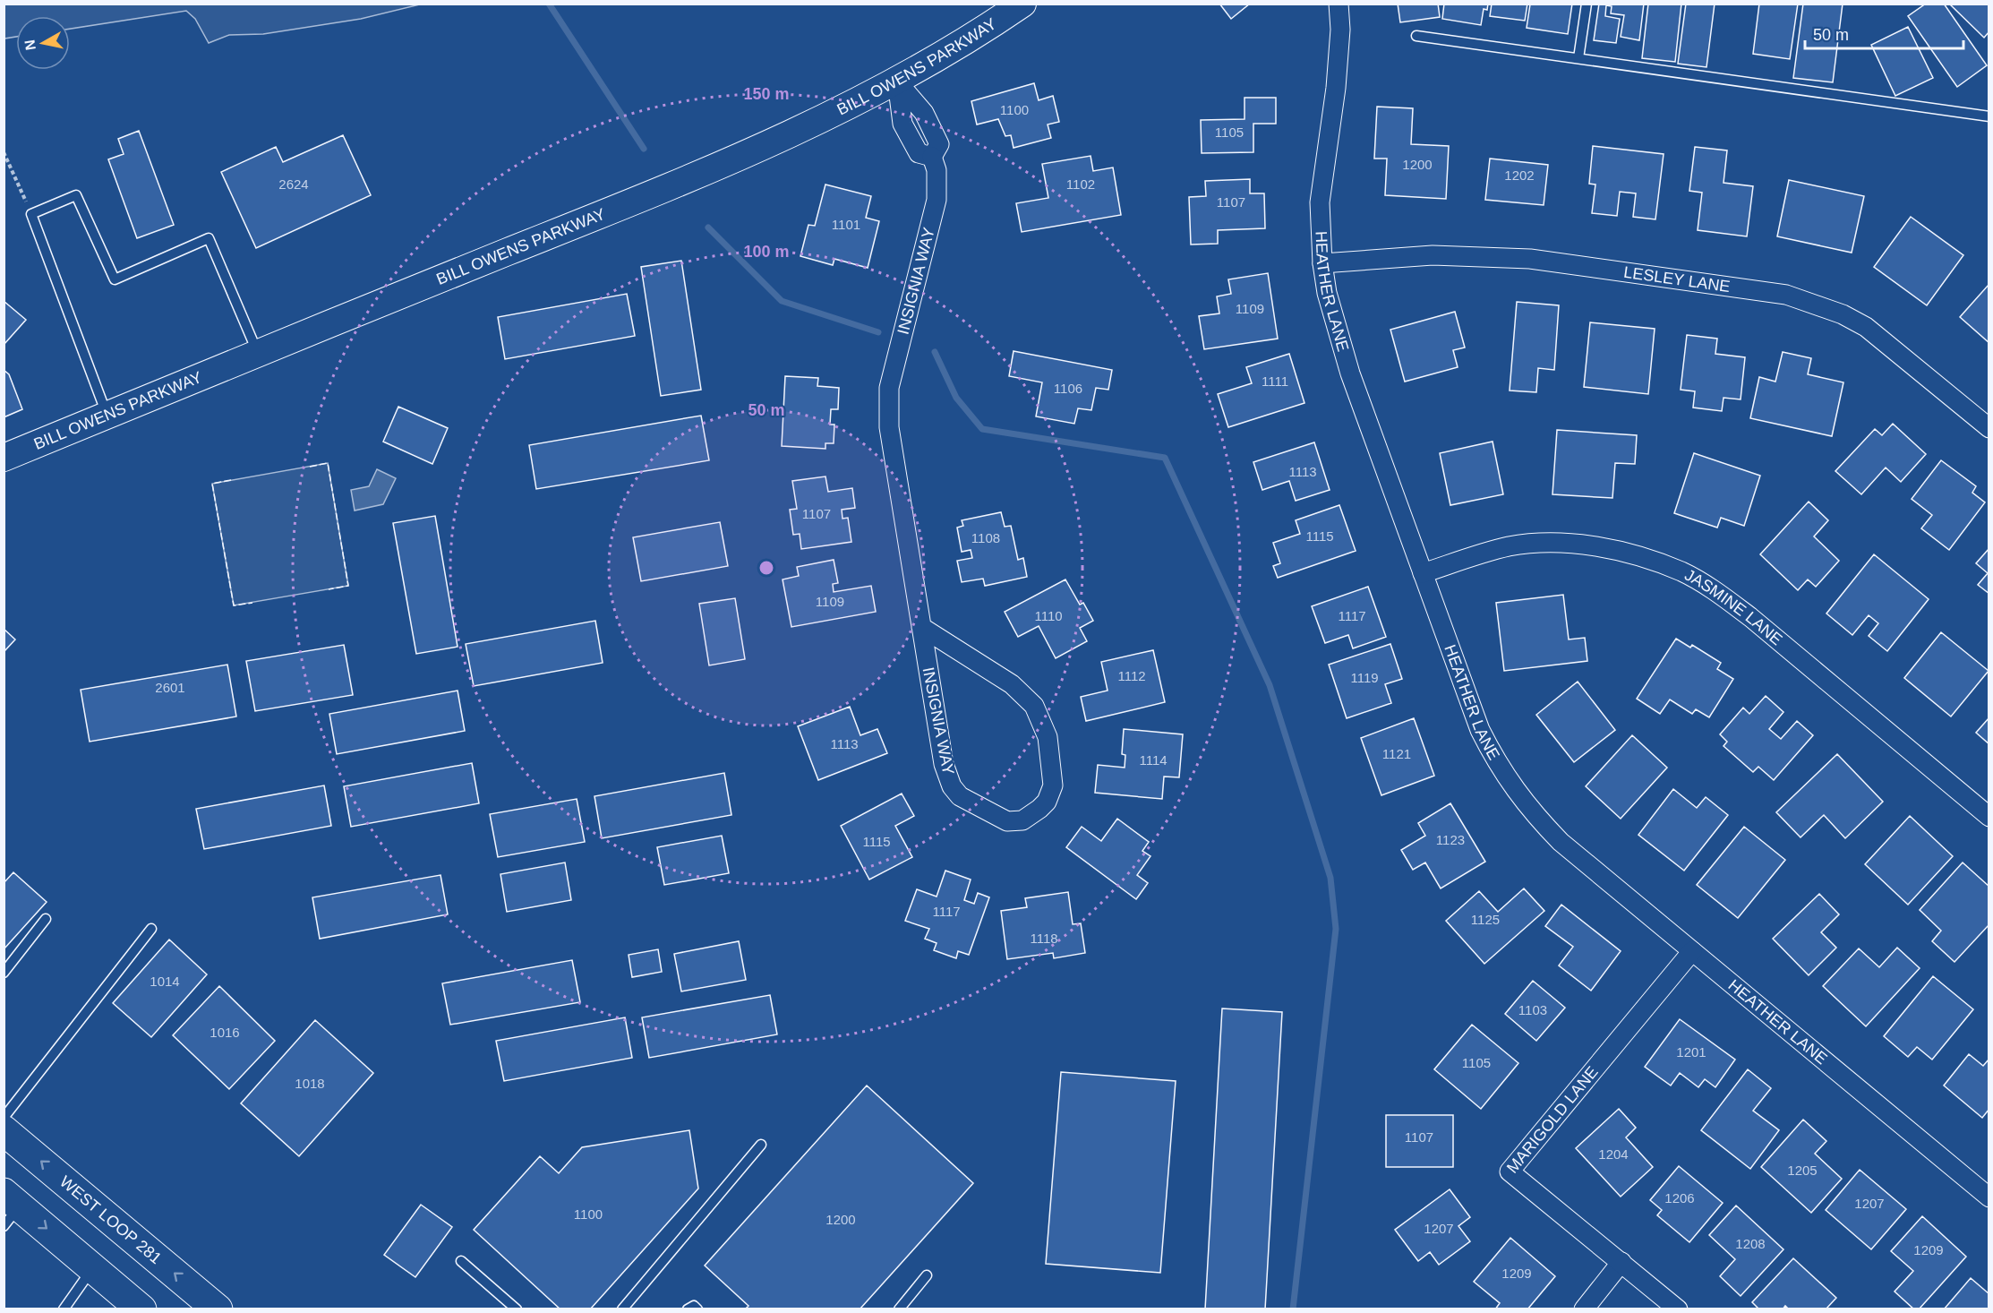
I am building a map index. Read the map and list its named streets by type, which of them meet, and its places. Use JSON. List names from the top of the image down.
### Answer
{
  "streets": {
    "highway": ["WEST LOOP 281"],
    "main road": ["BILL OWENS PARKWAY"],
    "street": [
      "LESLEY LANE",
      "INSIGNIA WAY",
      "HEATHER LANE",
      "JASMINE LANE",
      "MARIGOLD LANE"
    ]
  },
  "crossings": [
    ["BILL OWENS PARKWAY", "INSIGNIA WAY"],
    ["LESLEY LANE", "HEATHER LANE"],
    ["HEATHER LANE", "JASMINE LANE"],
    ["HEATHER LANE", "MARIGOLD LANE"]
  ],
  "house_numbers": [
    "1100",
    "1105",
    "1200",
    "1202",
    "2624",
    "1102",
    "1107",
    "1101",
    "1109",
    "1111",
    "1106",
    "1113",
    "1107",
    "1115",
    "1108",
    "1109",
    "1110",
    "1117",
    "1112",
    "1119",
    "2601",
    "1113",
    "1121",
    "1114",
    "1123",
    "1115",
    "1117",
    "1125",
    "1118",
    "1014",
    "1103",
    "1016",
    "1201",
    "1105",
    "1018",
    "1107",
    "1204",
    "1205",
    "1206",
    "1207",
    "1100",
    "1200",
    "1207",
    "1208",
    "1209",
    "1209"
  ],
  "scale_bar": "50 m",
  "north": "left",
  "rings": ["150 m", "100 m", "50 m"]
}
